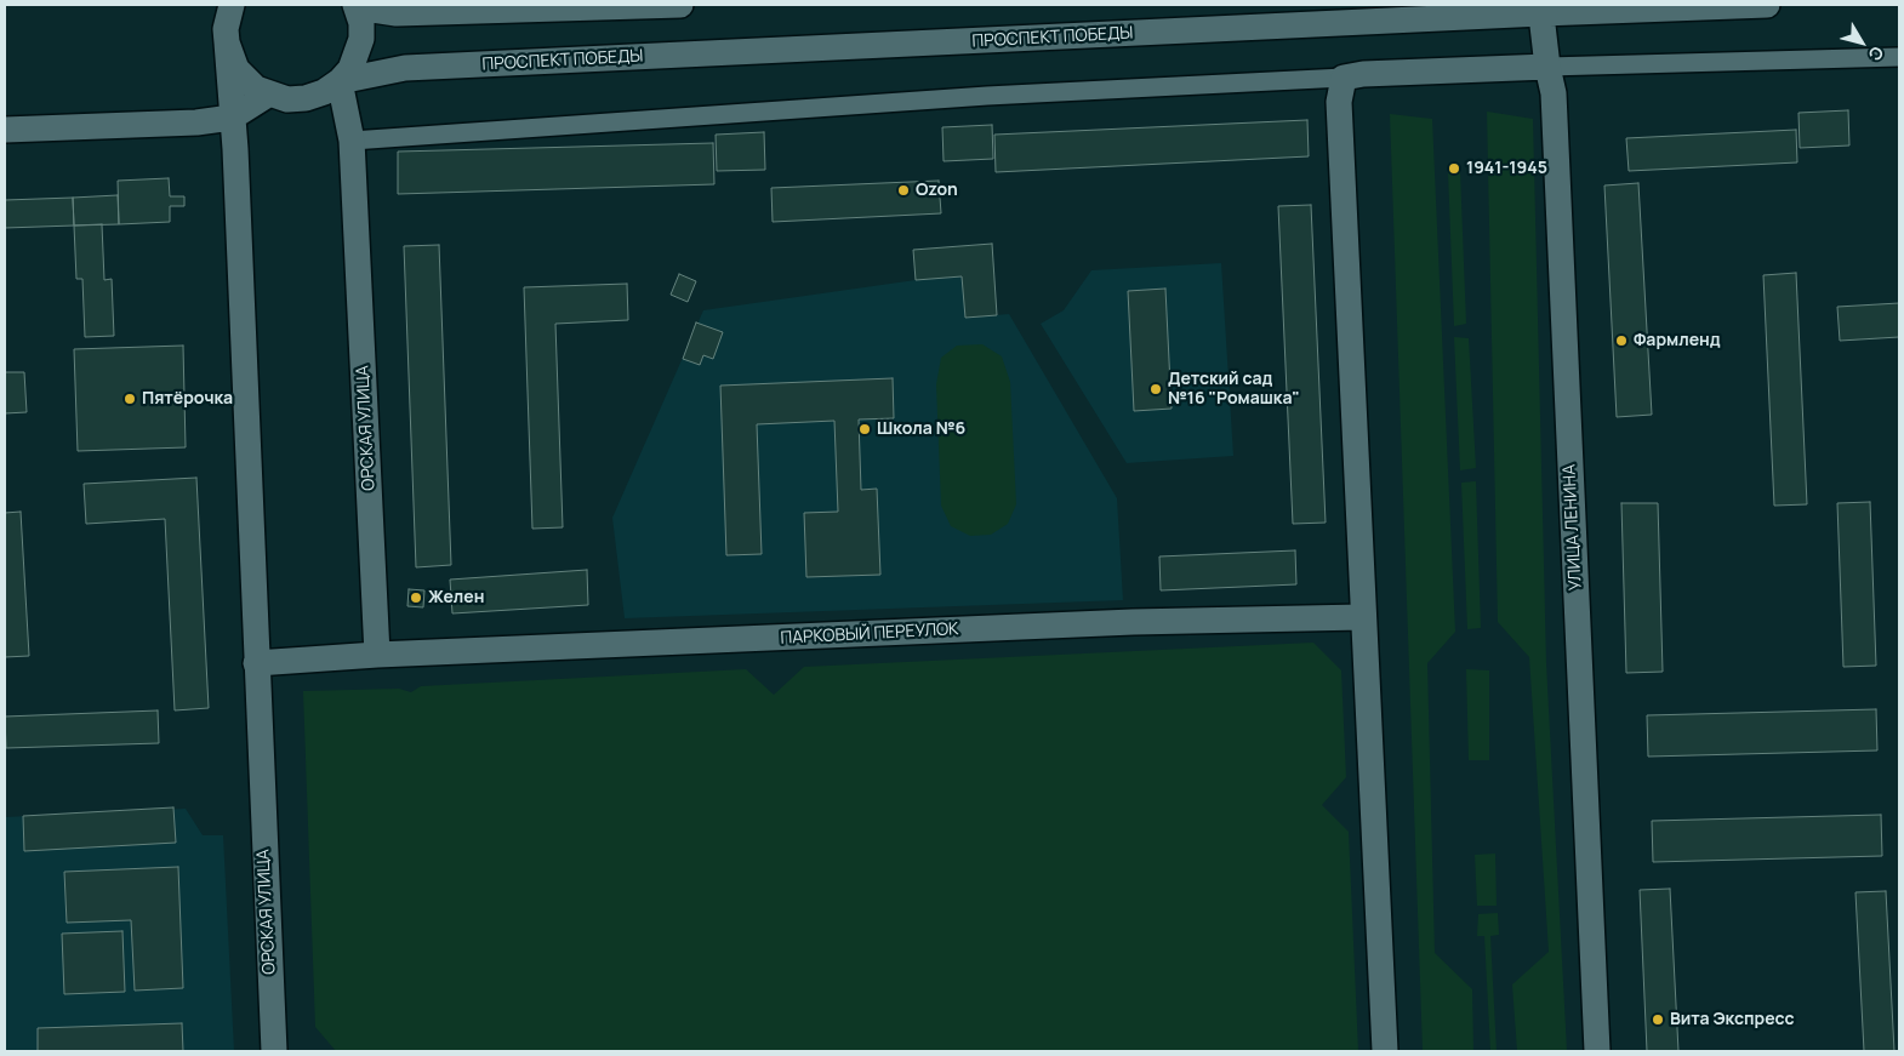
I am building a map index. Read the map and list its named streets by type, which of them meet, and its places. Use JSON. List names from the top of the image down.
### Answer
{
  "streets": {
    "main road": [
      "ПРОСПЕКТ ПОБЕДЫ",
      "ОРСКАЯ УЛИЦА",
      "УЛИЦА ЛЕНИНА",
      "ПАРКОВЫЙ ПЕРЕУЛОК"
    ]
  },
  "crossings": [
    ["ПРОСПЕКТ ПОБЕДЫ", "ОРСКАЯ УЛИЦА"],
    ["ПРОСПЕКТ ПОБЕДЫ", "УЛИЦА ЛЕНИНА"],
    ["ОРСКАЯ УЛИЦА", "ПАРКОВЫЙ ПЕРЕУЛОК"]
  ],
  "places": [
    "1941-1945",
    "Ozon",
    "Фармленд",
    "Детский сад №16 \"Ромашка\"",
    "Пятёрочка",
    "Школа №6",
    "Желен",
    "Вита Экспресс"
  ],
  "north": "bottom right"
}
